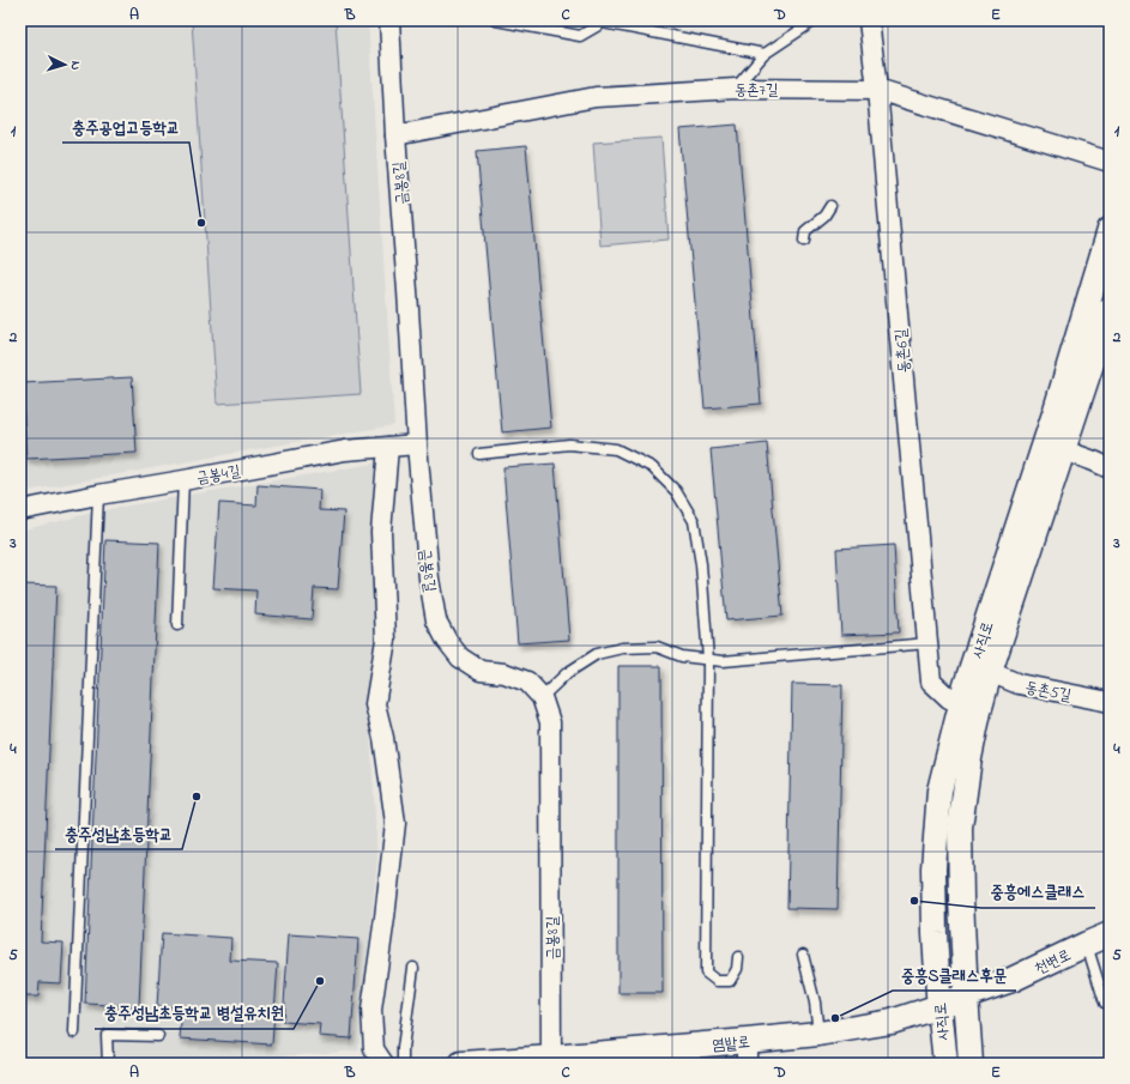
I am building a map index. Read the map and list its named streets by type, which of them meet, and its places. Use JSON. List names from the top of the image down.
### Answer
{
  "streets": {
    "street": [
      "동촌7길",
      "금봉8길",
      "동촌6길",
      "금봉4길",
      "사직로",
      "동촌5길",
      "천변로",
      "염밭로"
    ]
  },
  "crossings": [
    ["동촌7길", "금봉8길"],
    ["동촌7길", "동촌6길"],
    ["금봉8길", "금봉4길"],
    ["금봉8길", "염밭로"],
    ["동촌6길", "사직로"],
    ["사직로", "동촌5길"],
    ["사직로", "천변로"],
    ["사직로", "염밭로"],
    ["천변로", "염밭로"]
  ],
  "places": [
    "충주공업고등학교",
    "충주성남초등학교",
    "중흥에스클래스",
    "충주성남초등학교 병설유치원",
    "중흥S클래스후문"
  ],
  "north": "right",
  "grid": {
    "columns": [
      "A",
      "B",
      "C",
      "D",
      "E"
    ],
    "rows": [
      "1",
      "2",
      "3",
      "4",
      "5"
    ]
  }
}
